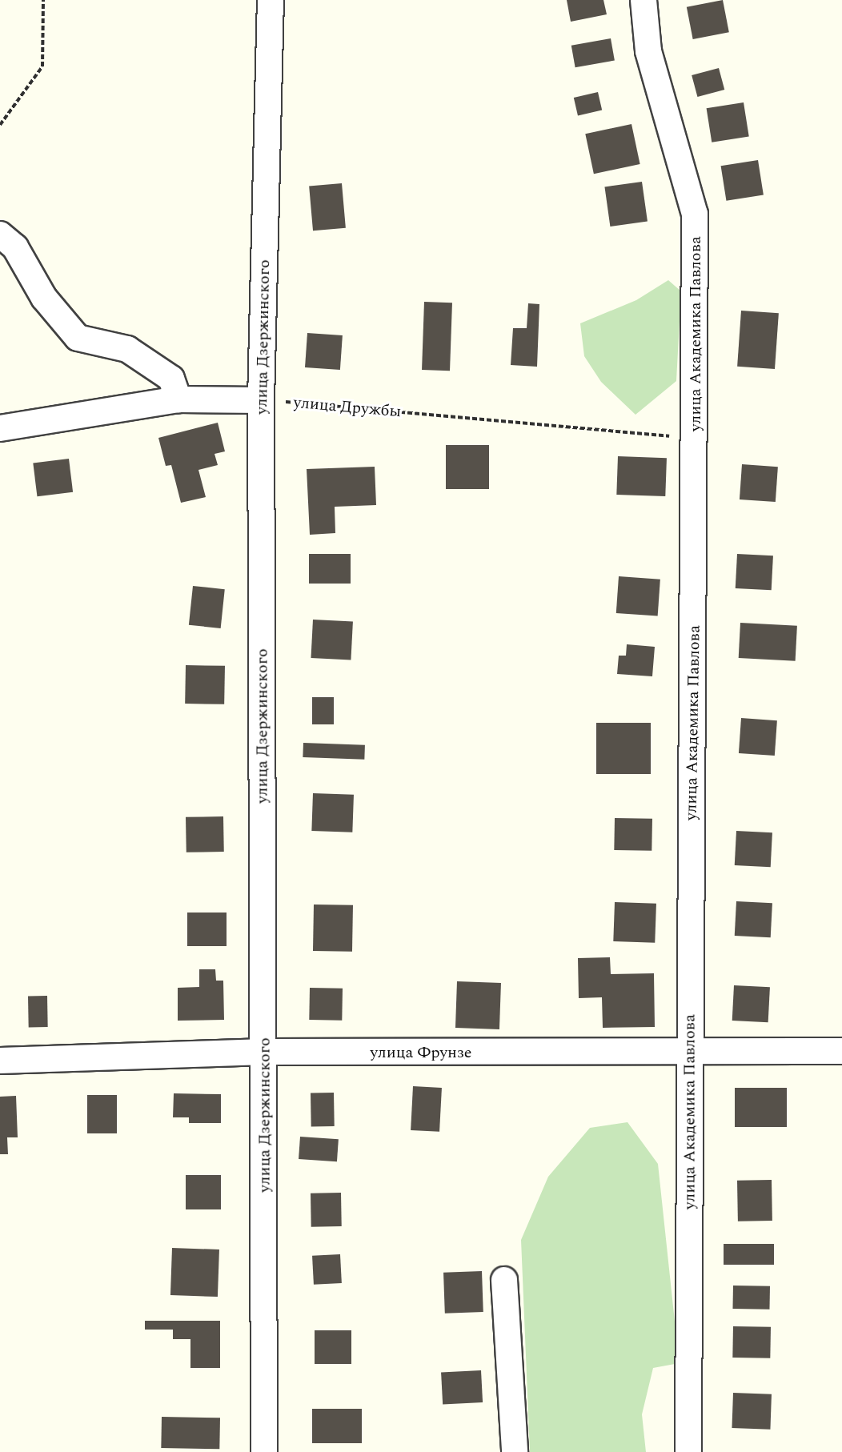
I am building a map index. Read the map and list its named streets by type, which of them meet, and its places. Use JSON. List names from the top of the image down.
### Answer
{
  "streets": {
    "street": ["улица Академика Павлова", "улица Дзержинского", "улица Фрунзе"],
    "path": ["улица Дружбы"]
  },
  "crossings": [
    ["улица Академика Павлова", "улица Дружбы"],
    ["улица Академика Павлова", "улица Фрунзе"],
    ["улица Дзержинского", "улица Дружбы"],
    ["улица Дзержинского", "улица Фрунзе"]
  ]
}
